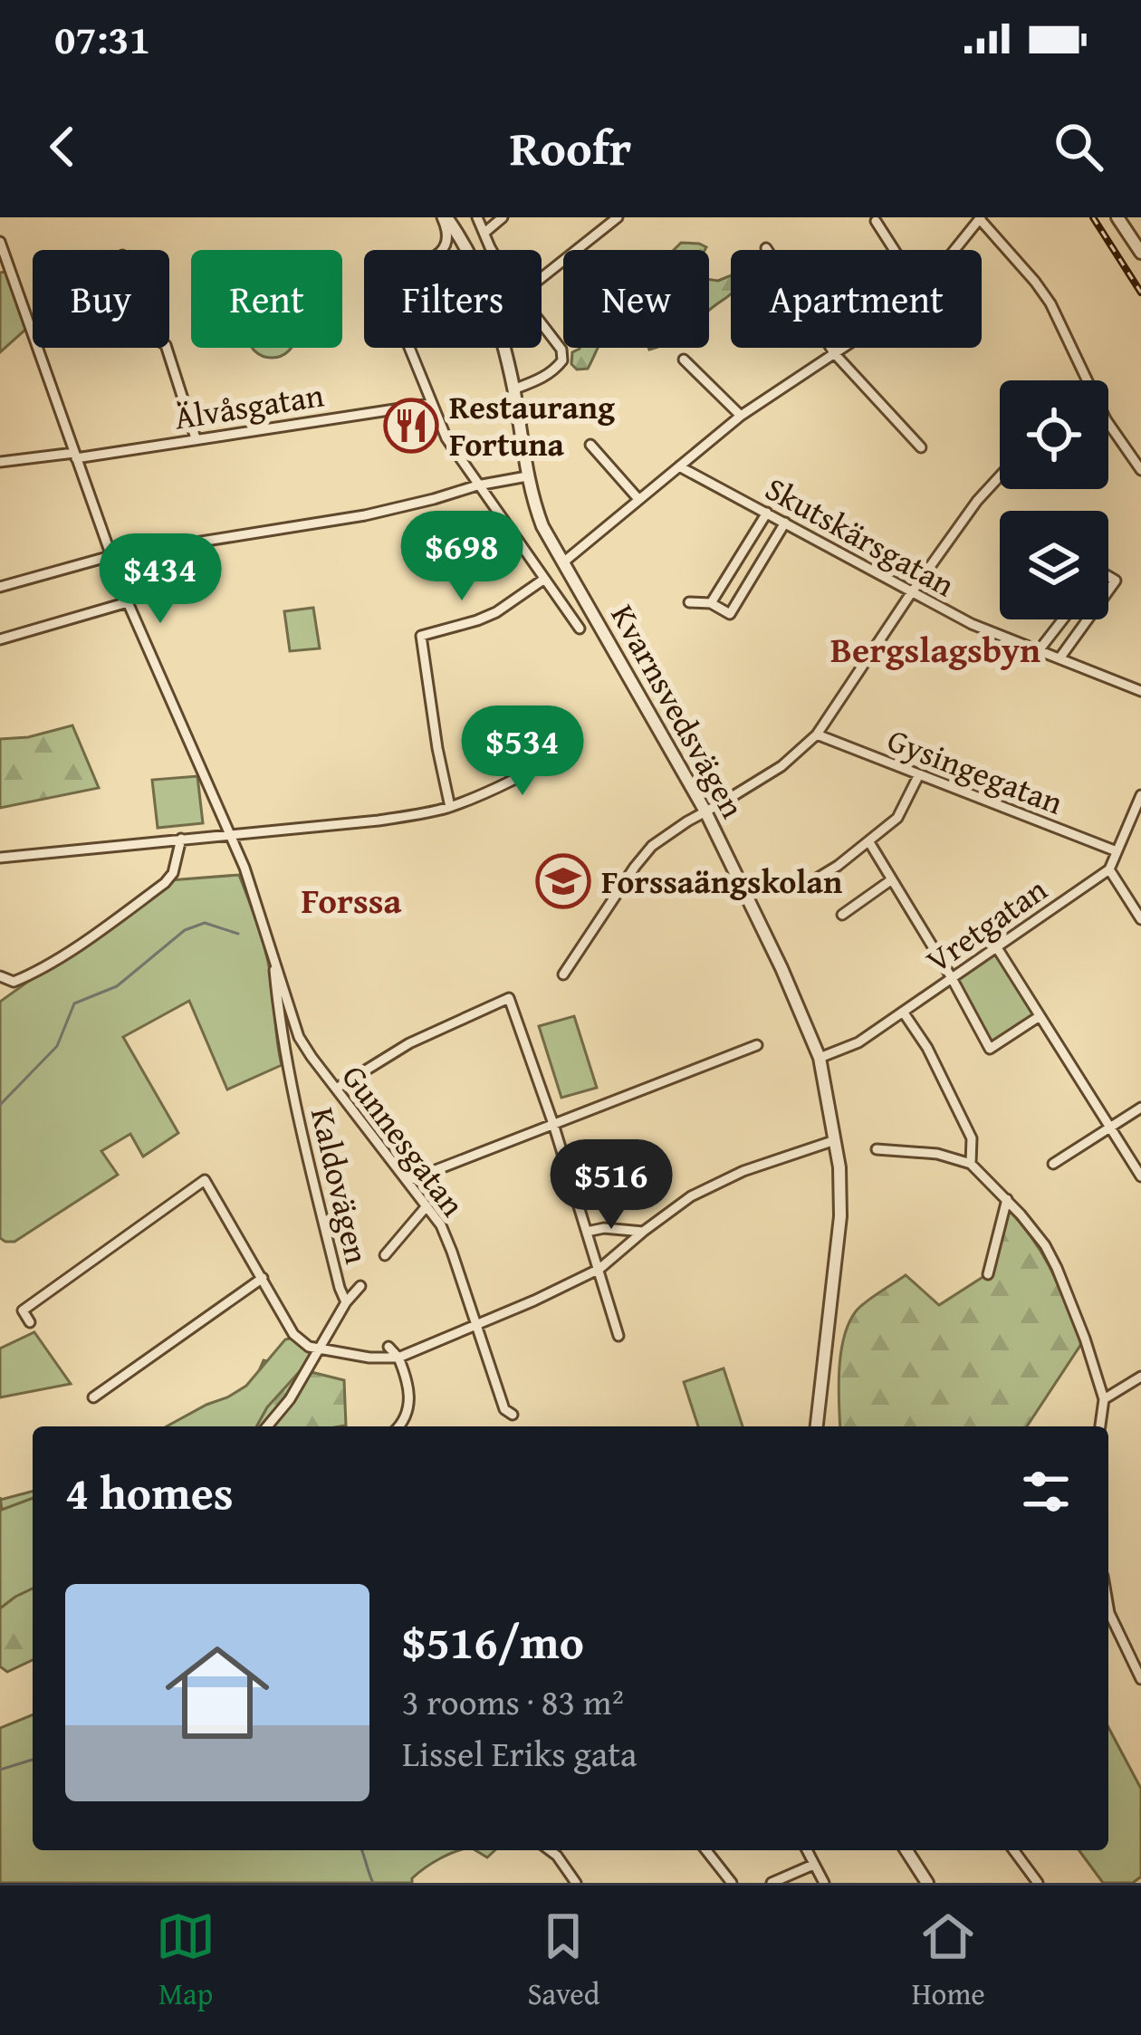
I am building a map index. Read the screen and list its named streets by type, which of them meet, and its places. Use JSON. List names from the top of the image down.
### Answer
{
  "streets": {
    "street": [
      "Älvåsgatan",
      "Skutskärsgatan",
      "Kvarnsvedsvägen",
      "Gysingegatan",
      "Vretgatan",
      "Gunnesgatan",
      "Kaldovägen"
    ]
  },
  "crossings": [
    ["Kvarnsvedsvägen", "Vretgatan"],
    ["Gunnesgatan", "Kaldovägen"]
  ],
  "districts": ["Bergslagsbyn", "Forssa"],
  "places": {
    "restaurant": ["Restaurang Fortuna"],
    "school or university": ["Forssaängskolan"]
  },
  "page": {
    "status": "07:31",
    "header": "Roofr",
    "chip": [
      "Buy",
      "Rent",
      "Filters",
      "New",
      "Apartment"
    ],
    "price": [
      "$698",
      "$434",
      "$534",
      "$516"
    ],
    "heading": "4 homes",
    "list": [
      {
        "name": "$516/mo",
        "note": "3 rooms · 83 m² · Lissel Eriks gata"
      }
    ],
    "tabs": ["Map", "Saved", "Home"]
  }
}
